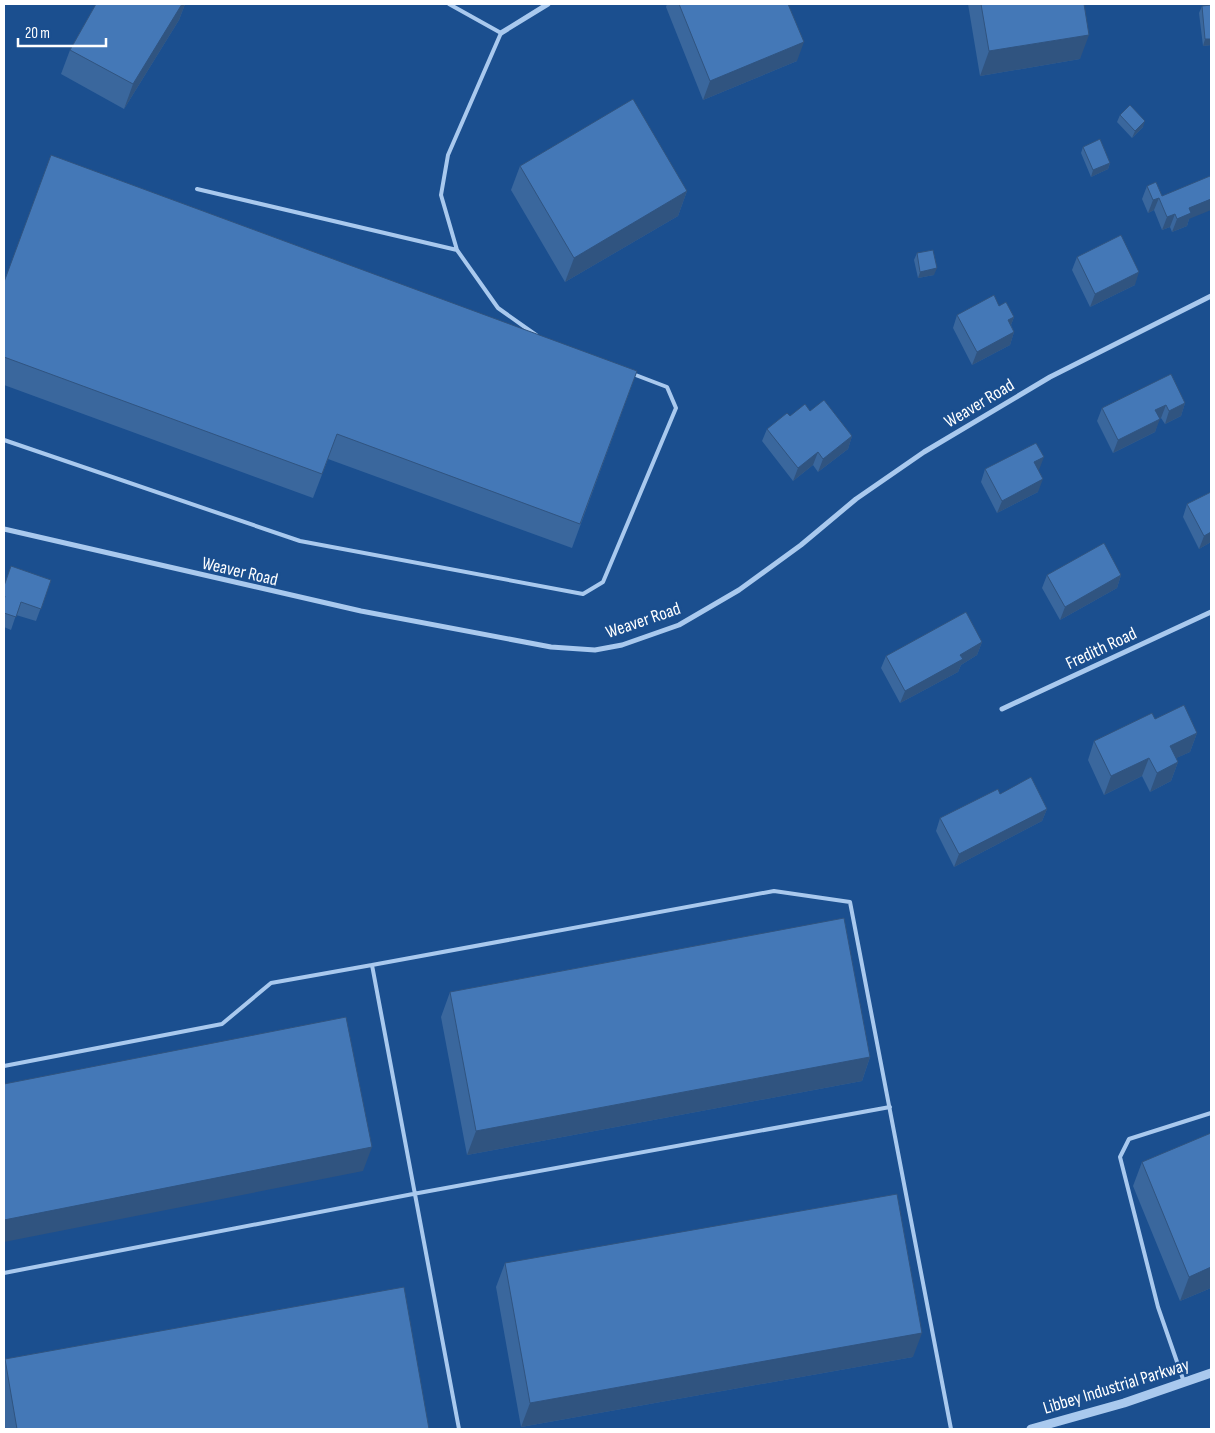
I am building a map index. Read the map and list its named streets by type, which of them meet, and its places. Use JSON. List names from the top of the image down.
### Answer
{
  "streets": {
    "street": ["Weaver Road", "Fredith Road", "Libbey Industrial Parkway"]
  },
  "scale_bar": "20 m"
}
